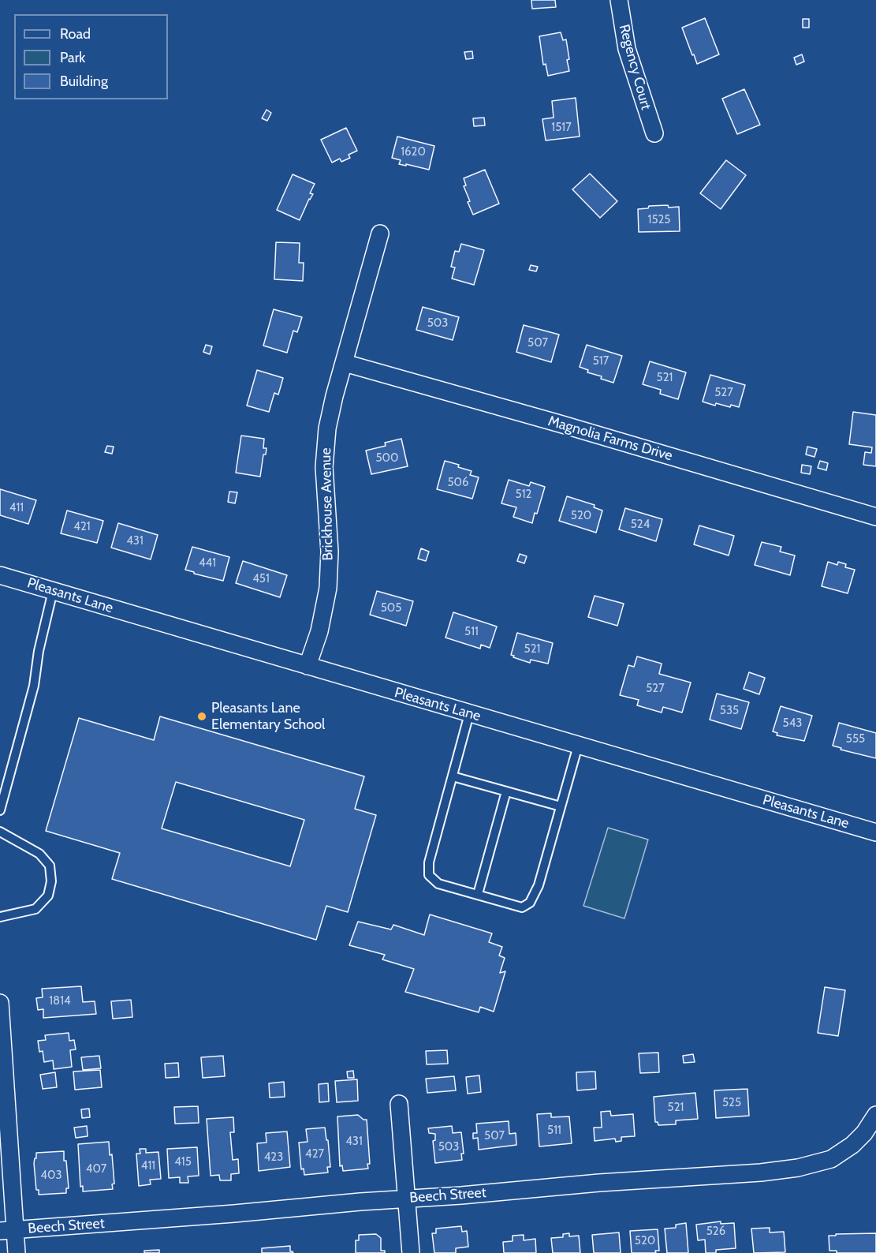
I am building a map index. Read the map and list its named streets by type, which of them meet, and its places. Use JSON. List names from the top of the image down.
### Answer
{
  "streets": {
    "street": [
      "Regency Court",
      "Magnolia Farms Drive",
      "Brickhouse Avenue",
      "Pleasants Lane",
      "Beech Street"
    ]
  },
  "crossings": [
    ["Magnolia Farms Drive", "Brickhouse Avenue"],
    ["Brickhouse Avenue", "Pleasants Lane"]
  ],
  "places": ["Pleasants Lane Elementary School"],
  "house_numbers": [
    "1517",
    "1620",
    "1525",
    "503",
    "507",
    "517",
    "521",
    "527",
    "500",
    "506",
    "512",
    "411",
    "520",
    "524",
    "421",
    "431",
    "441",
    "451",
    "505",
    "511",
    "521",
    "527",
    "535",
    "543",
    "555",
    "1814",
    "525",
    "521",
    "511",
    "507",
    "431",
    "503",
    "427",
    "423",
    "415",
    "411",
    "407",
    "403",
    "526",
    "520"
  ],
  "legend": ["Road", "Park", "Building"]
}
